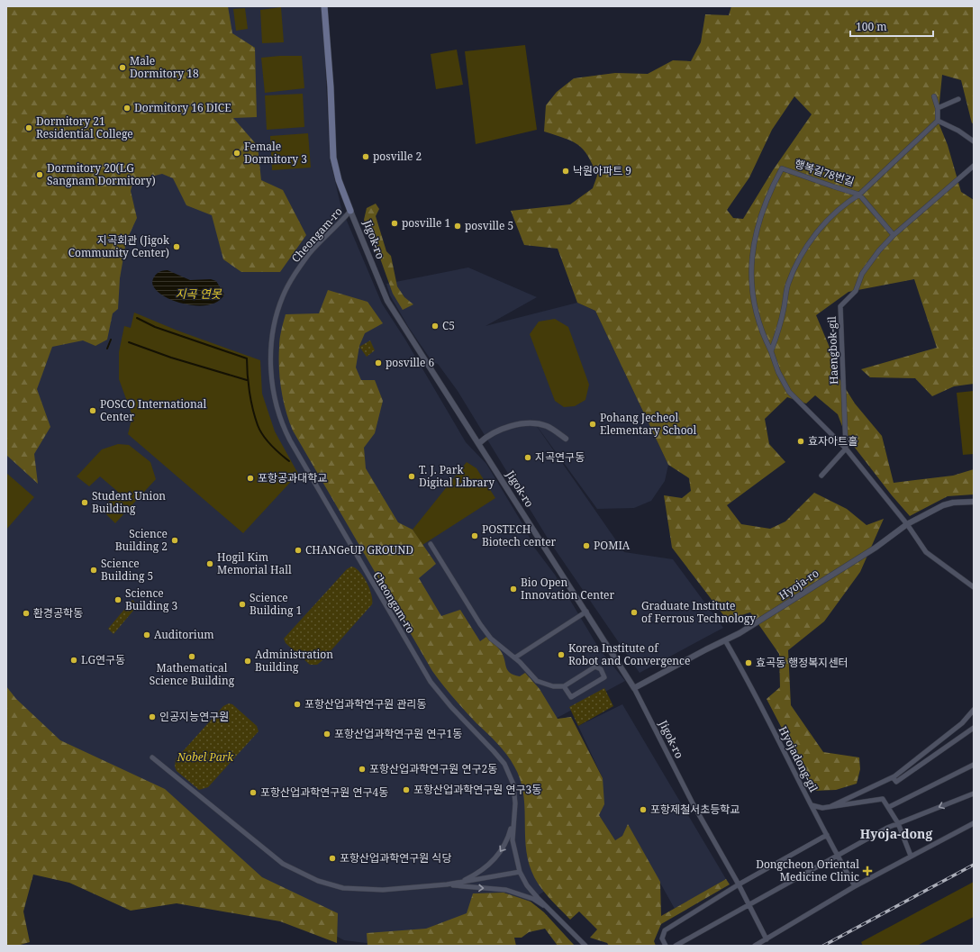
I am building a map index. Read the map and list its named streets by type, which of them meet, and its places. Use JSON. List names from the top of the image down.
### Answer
{
  "streets": {
    "main road": ["Jigok-ro"],
    "street": [
      "행복길78번길",
      "Cheongam-ro",
      "Haengbok-gil",
      "Hyoja-ro",
      "Hyojadong-gil"
    ]
  },
  "crossings": [
    ["행복길78번길", "Haengbok-gil"],
    ["Cheongam-ro", "Jigok-ro"],
    ["Jigok-ro", "Hyoja-ro"],
    ["Hyoja-ro", "Hyojadong-gil"]
  ],
  "districts": ["Hyoja-dong"],
  "water": ["지곡 연못"],
  "parks": ["Nobel Park"],
  "places": {
    "other": [
      "Male Dormitory 18",
      "Dormitory 16 DICE",
      "Dormitory 21 Residential College",
      "Female Dormitory 3",
      "posville 2",
      "낙원아파트 9",
      "Dormitory 20(LG Sangnam Dormitory)",
      "posville 1",
      "posville 5",
      "지곡회관 (Jigok Community Center)",
      "C5",
      "posville 6",
      "POSCO International Center",
      "Pohang Jecheol Elementary School",
      "효자아트홀",
      "지곡연구동",
      "T. J. Park Digital Library",
      "포항공과대학교",
      "Student Union Building",
      "POSTECH Biotech center",
      "Science Building 2",
      "POMIA",
      "CHANGeUP GROUND",
      "Hogil Kim Memorial Hall",
      "Science Building 5",
      "Bio Open Innovation Center",
      "Science Building 3",
      "Science Building 1",
      "Graduate Institute of Ferrous Technology",
      "환경공학동",
      "Auditorium",
      "Korea Institute of Robot and Convergence",
      "Mathematical Science Building",
      "LG연구동",
      "Administration Building",
      "효곡동 행정복지센터",
      "포항산업과학연구원 관리동",
      "인공지능연구원",
      "포항산업과학연구원 연구1동",
      "포항산업과학연구원 연구2동",
      "포항산업과학연구원 연구3동",
      "포항산업과학연구원 연구4동",
      "포항제철서초등학교",
      "포항산업과학연구원 식당"
    ],
    "health": ["Dongcheon Oriental Medicine Clinic"]
  },
  "scale_bar": "100 m"
}
